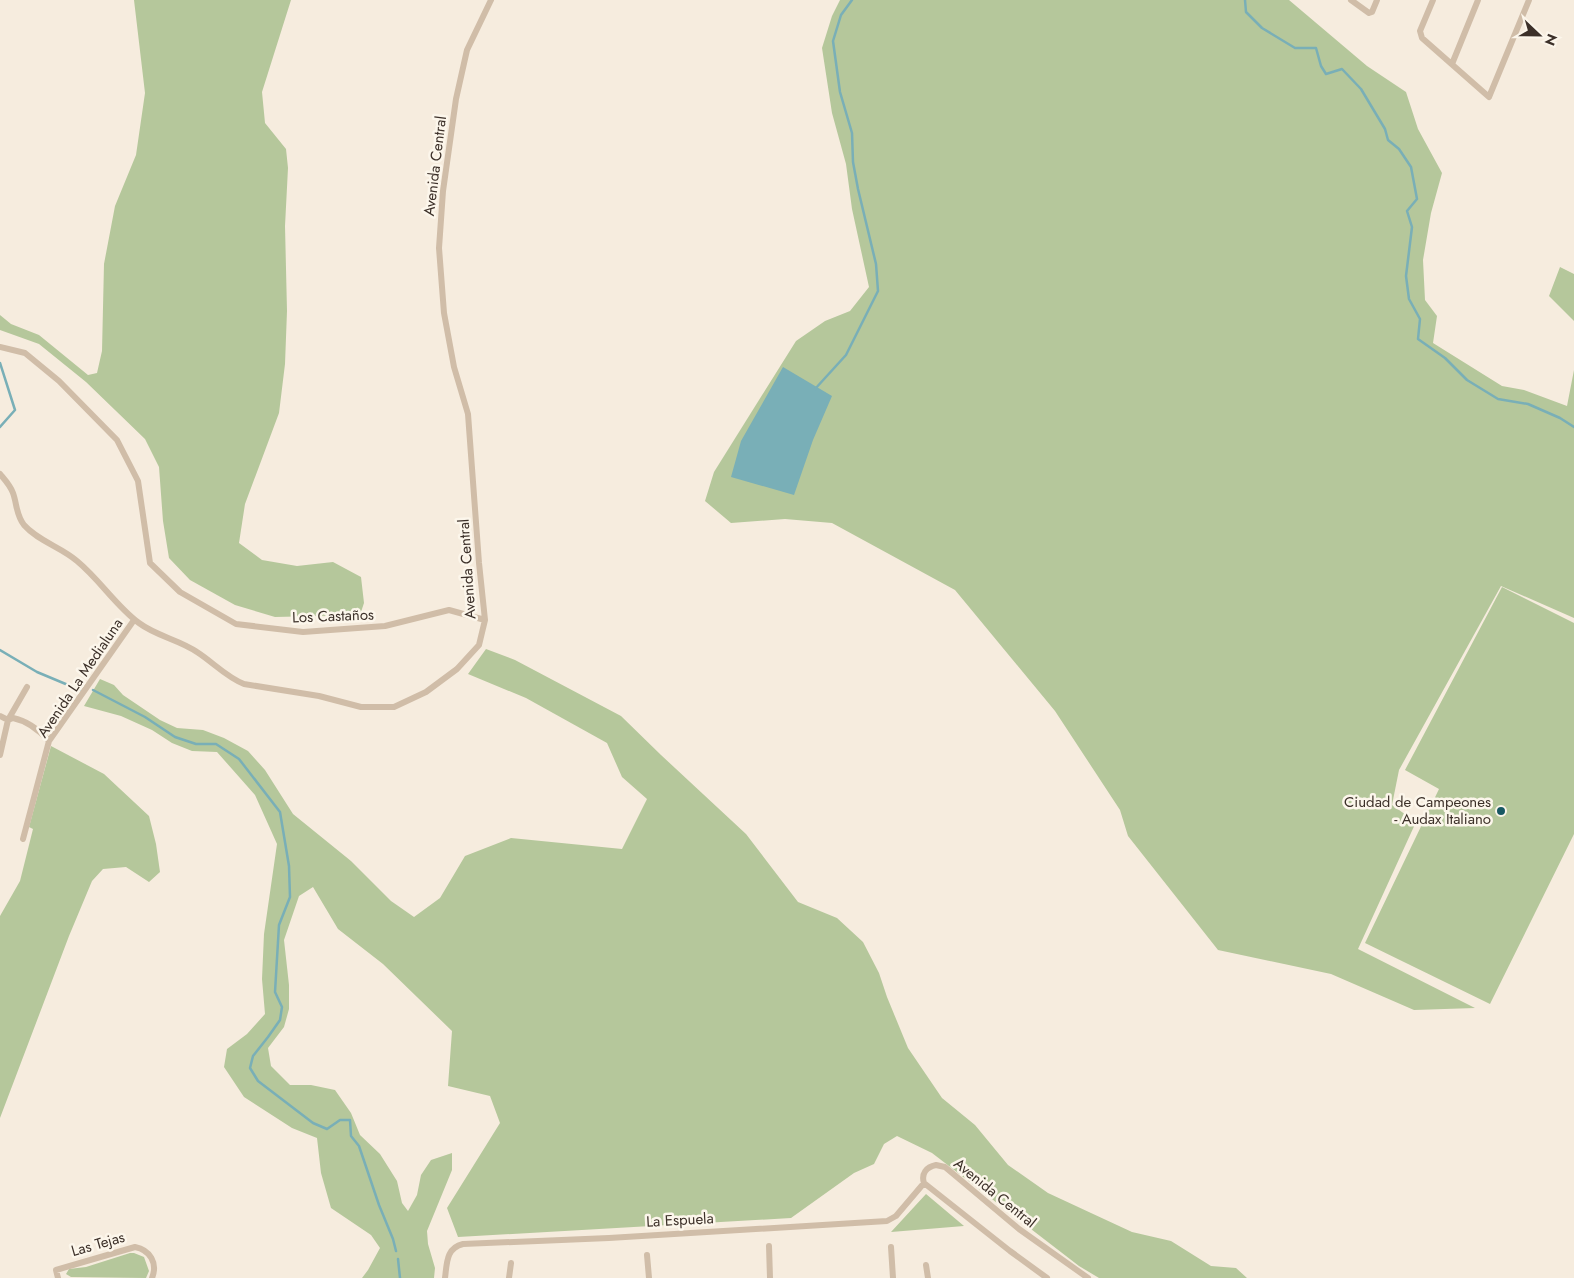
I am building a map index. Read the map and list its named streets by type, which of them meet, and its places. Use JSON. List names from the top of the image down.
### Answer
{
  "streets": {
    "street": [
      "Avenida Central",
      "Los Castaños",
      "Avenida La Medialuna",
      "La Espuela",
      "Las Tejas"
    ]
  },
  "crossings": [
    ["Avenida Central", "Los Castaños"],
    ["Avenida Central", "Avenida La Medialuna"],
    ["Avenida Central", "La Espuela"]
  ],
  "places": ["Ciudad de Campeones - Audax Italiano"],
  "north": "right"
}
